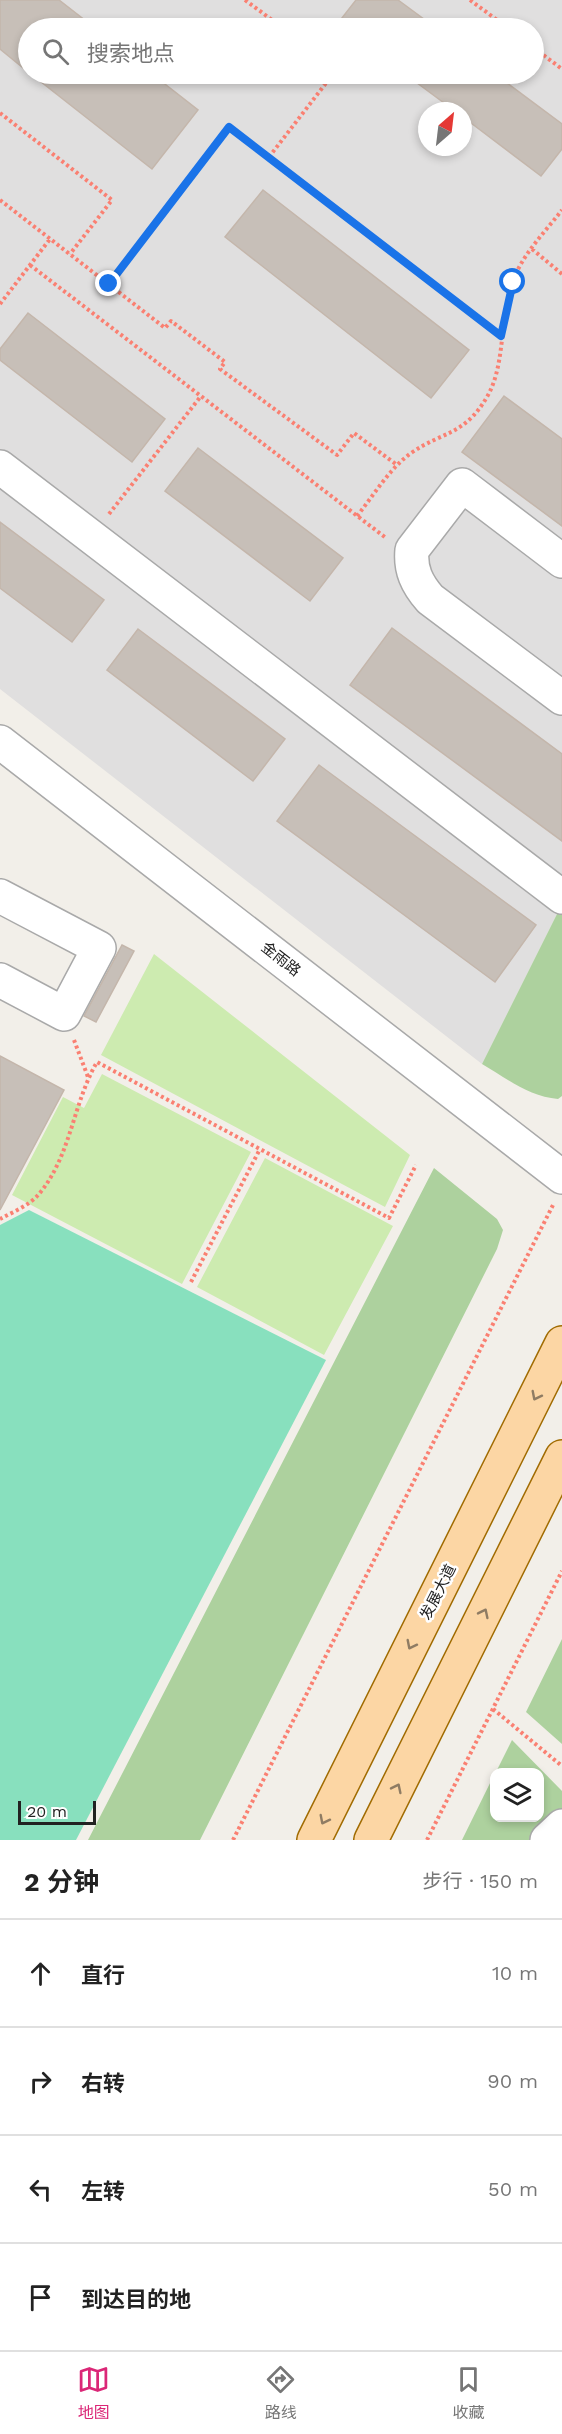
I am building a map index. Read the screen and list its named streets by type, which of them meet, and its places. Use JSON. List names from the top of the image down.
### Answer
{
  "streets": {
    "main road": ["发展大道"],
    "street": ["金雨路"]
  },
  "scale_bar": "20 m",
  "north": "top right",
  "page": {
    "search": "搜索地点",
    "scale": "20 m",
    "heading": ["2 分钟", "步行 · 150 m"],
    "list": [
      ["直行", "10 m"],
      ["右转", "90 m"],
      ["左转", "50 m"],
      "到达目的地"
    ],
    "nav": ["地图", "路线", "收藏"]
  }
}
